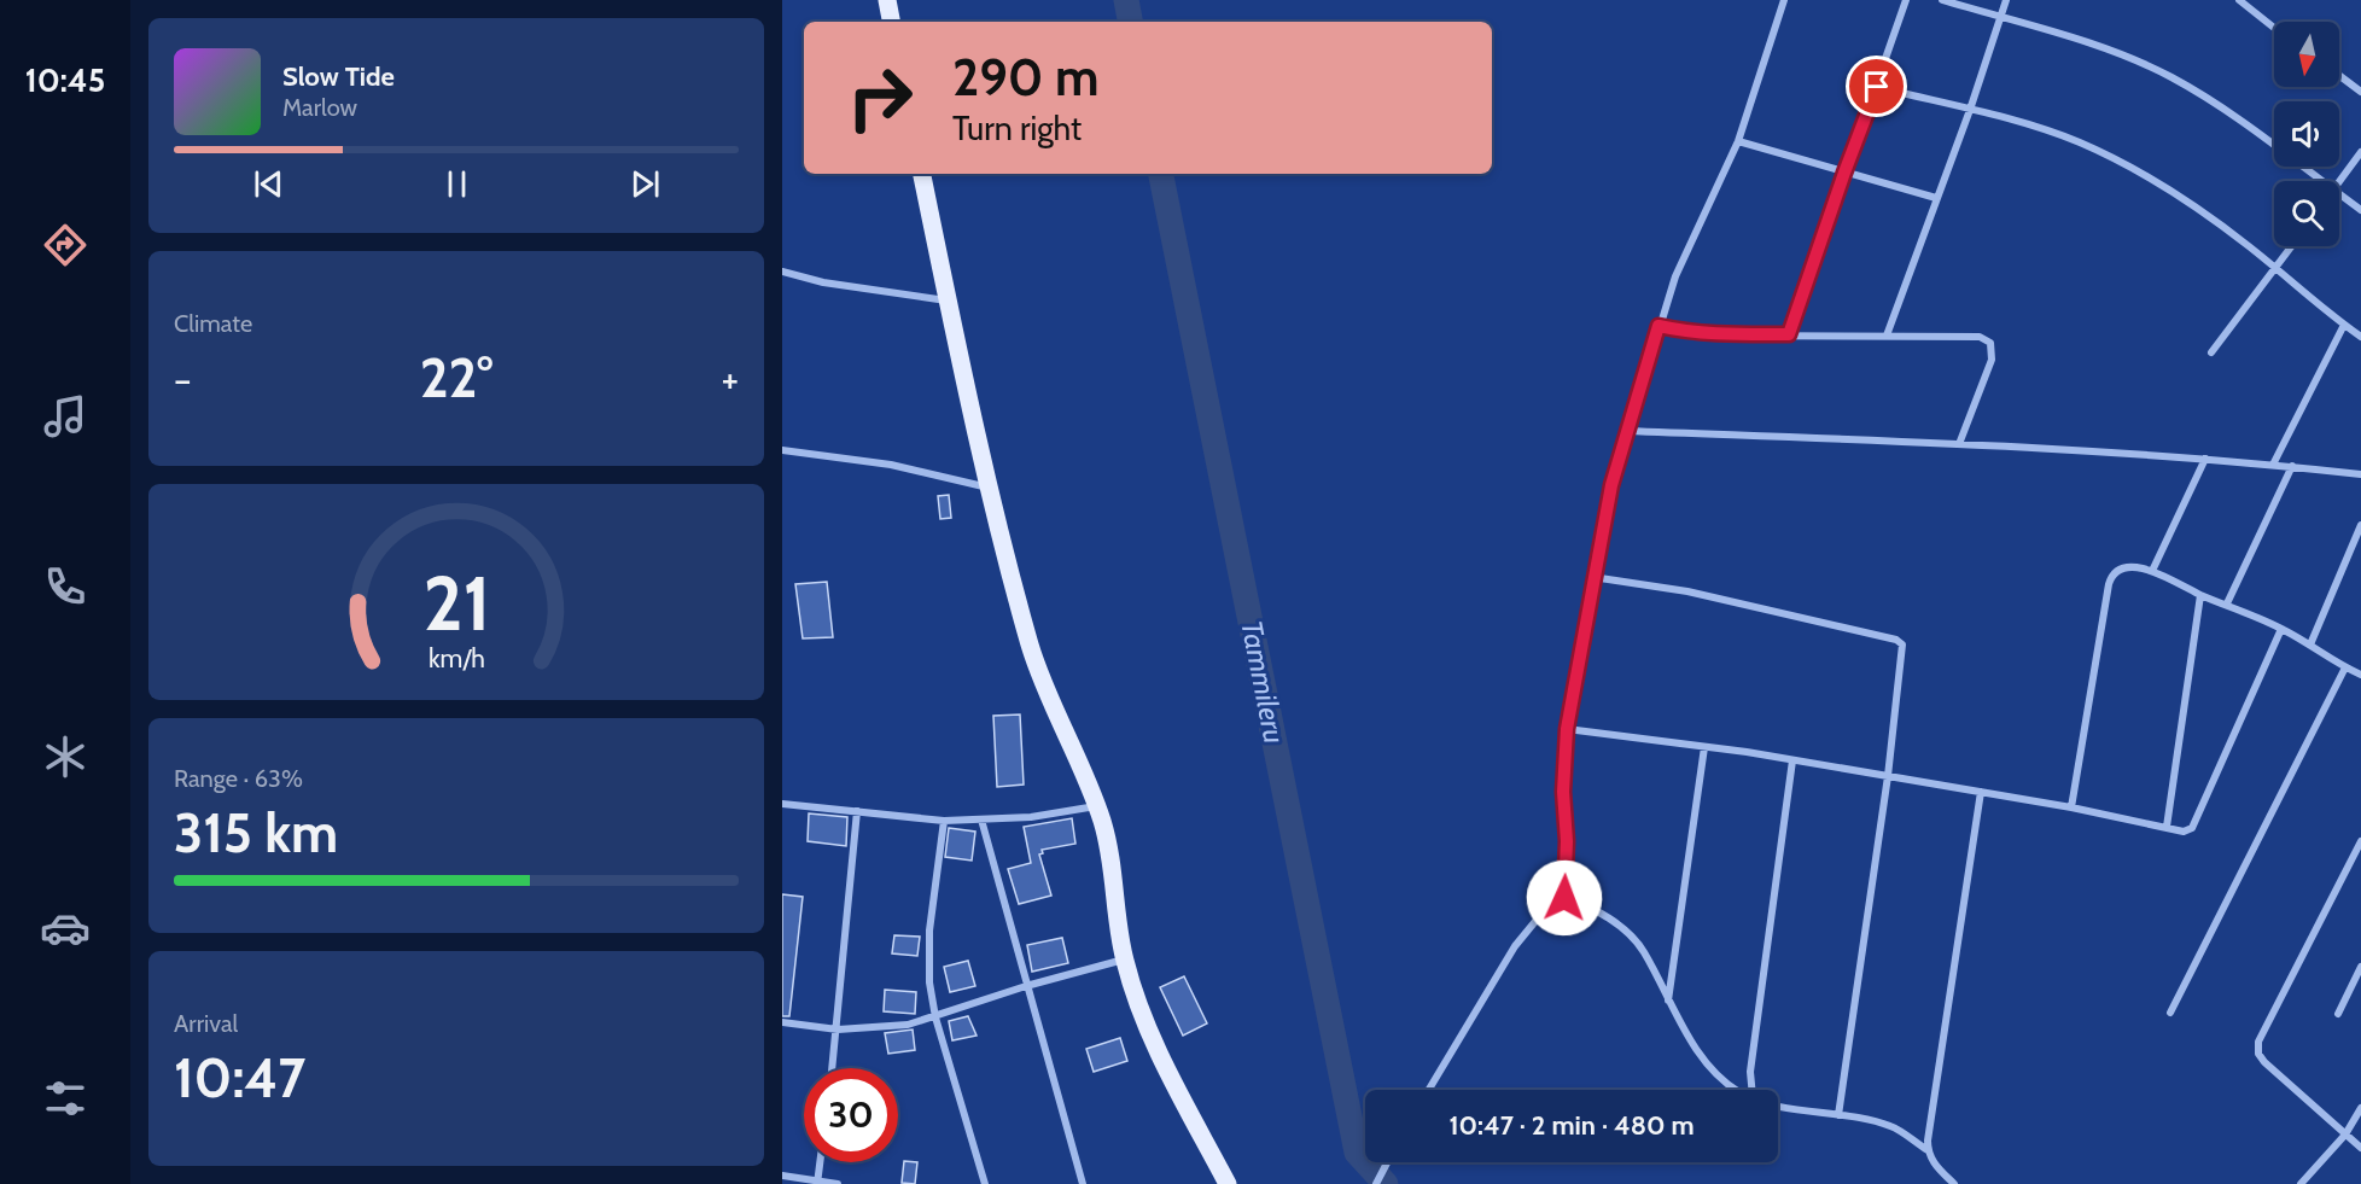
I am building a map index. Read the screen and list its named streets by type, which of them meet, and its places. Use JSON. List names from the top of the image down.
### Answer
{
  "water": ["Tammileru"],
  "north": "bottom",
  "page": {
    "tabs": "10:45",
    "turn": ["290 m", "Turn right"],
    "song": ["Slow Tide", "Marlow"],
    "tile": [
      "Climate",
      ["Range · 63%", "315 km"],
      ["Arrival", "10:47"]
    ],
    "heat": ["−", "22°", "+"],
    "limit": "30",
    "trip": "10:47 · 2 min · 480 m",
    "gauge": ["21", "km/h"]
  }
}
